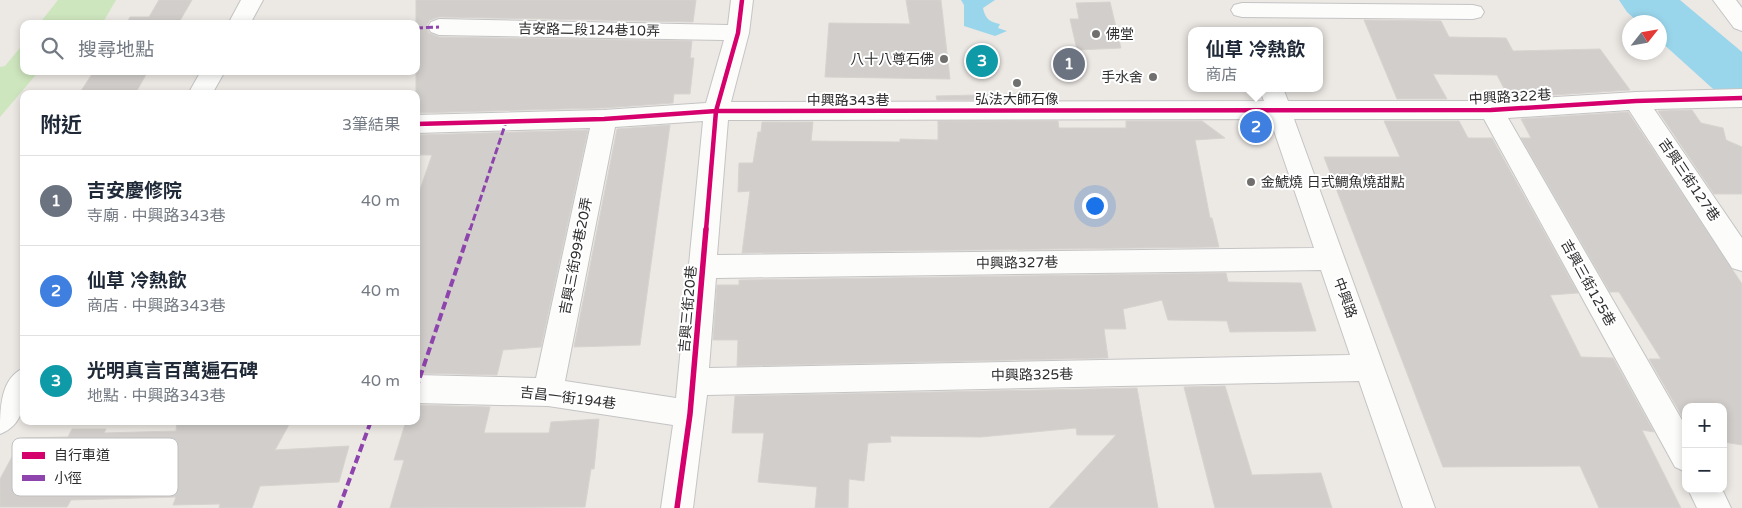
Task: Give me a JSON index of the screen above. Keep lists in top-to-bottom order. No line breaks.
{"streets":{"street":["吉安路二段124巷10弄","中興路322巷","中興路343巷","吉興三街127巷","吉興三街99巷20弄","中興路327巷","吉興三街125巷","中興路","吉興三街20巷","中興路325巷","吉昌一街194巷"]},"crossings":[["吉安路二段124巷10弄","吉興三街20巷"],["中興路322巷","中興路343巷"],["中興路322巷","吉興三街127巷"],["中興路322巷","吉興三街125巷"],["中興路322巷","中興路"],["中興路343巷","吉興三街99巷20弄"],["中興路343巷","中興路"],["中興路343巷","吉興三街20巷"],["吉興三街99巷20弄","吉昌一街194巷"],["中興路327巷","中興路"],["中興路327巷","吉興三街20巷"],["中興路","中興路325巷"],["吉興三街20巷","中興路325巷"],["吉興三街20巷","吉昌一街194巷"]],"places":["佛堂","八十八尊石佛","手水舍","弘法大師石像","金鯱燒 日式鯛魚燒甜點"],"legend":["自行車道","小徑"],"north":"top right","page":{"search":"搜尋地點","popup":["仙草 冷熱飲","商店"],"pins":["3","1","2"],"heading":["附近","3筆結果"],"list":[{"mark":"1","name":"吉安慶修院","note":"寺廟 · 中興路343巷","value":"40 m"},{"mark":"2","name":"仙草 冷熱飲","note":"商店 · 中興路343巷","value":"40 m"},{"mark":"3","name":"光明真言百萬遍石碑","note":"地點 · 中興路343巷","value":"40 m"}],"map_buttons":["+","−"]}}
